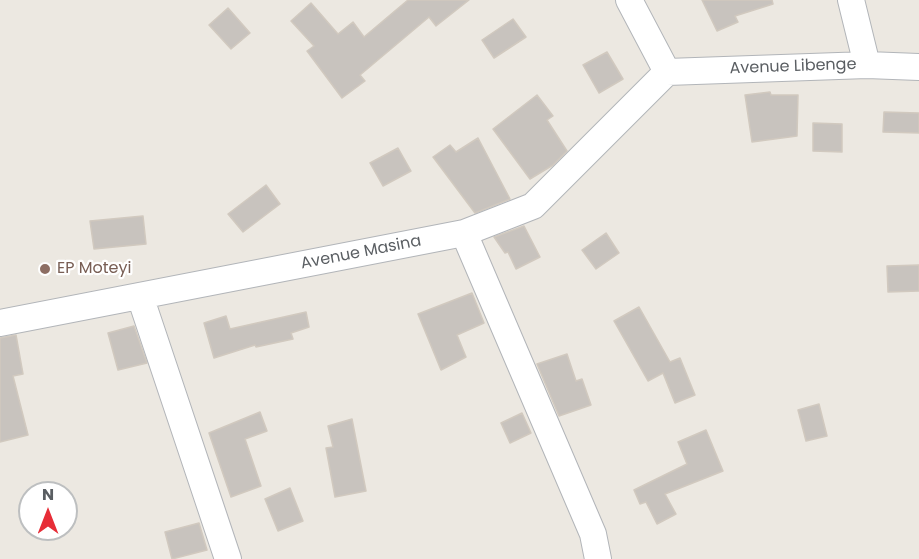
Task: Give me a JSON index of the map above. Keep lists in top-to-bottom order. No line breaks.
{"streets":{"street":["Avenue Libenge","Avenue Masina"]},"crossings":[["Avenue Libenge","Avenue Masina"]],"places":["EP Moteyi"],"north":"top"}
